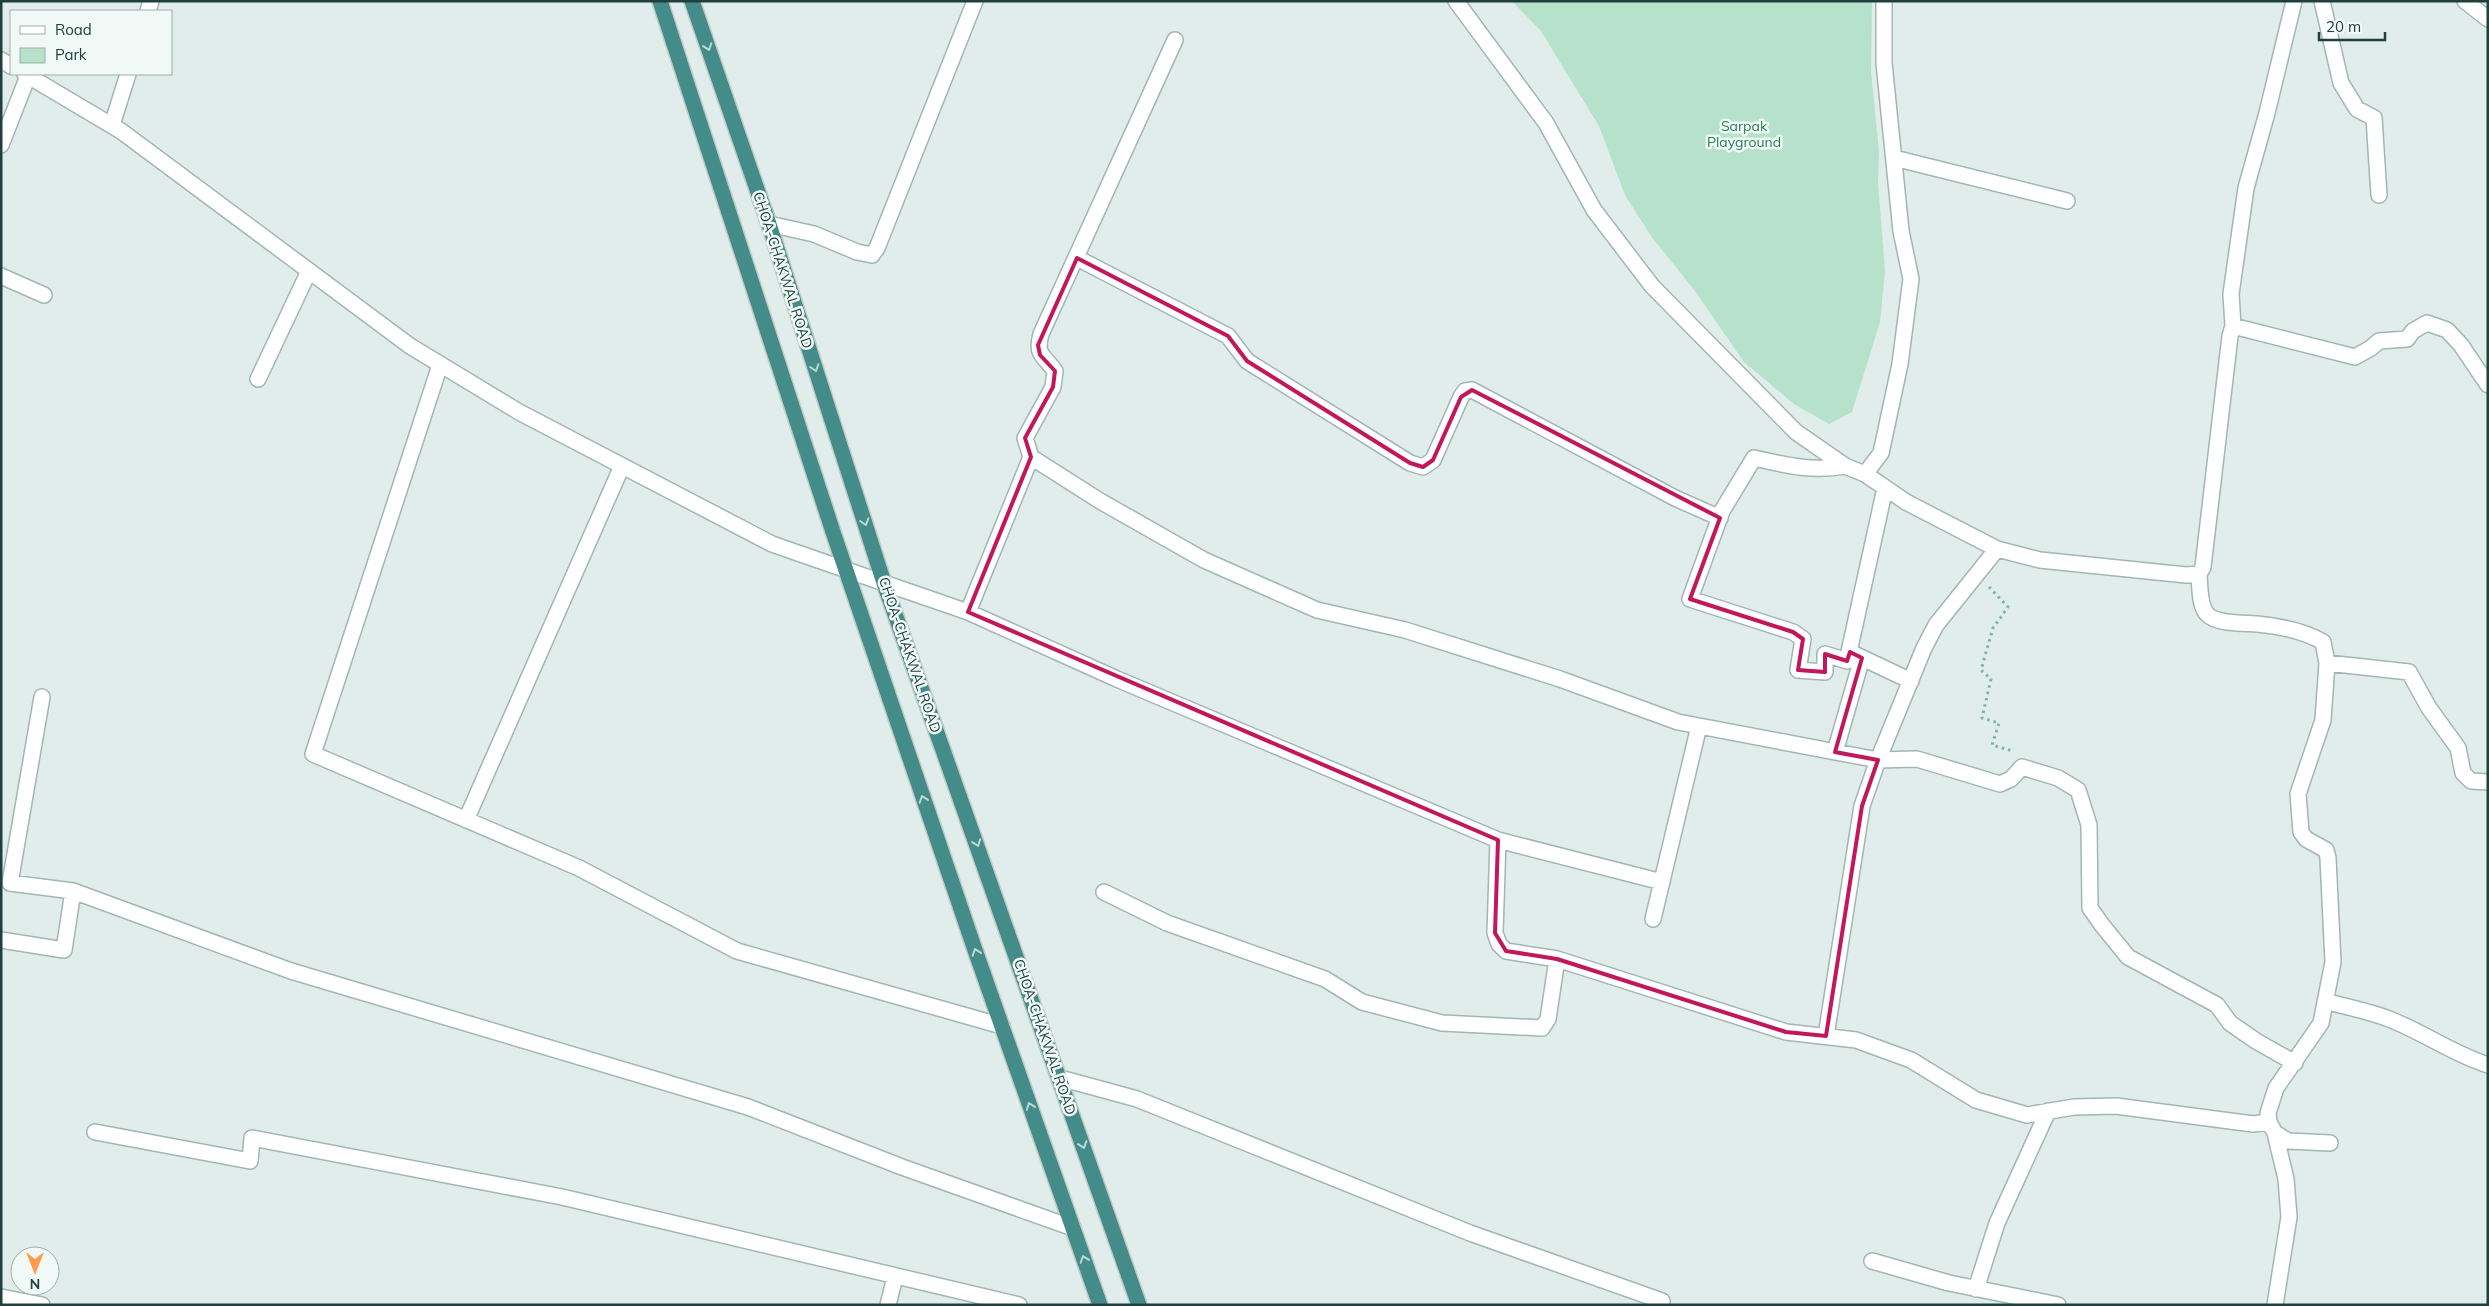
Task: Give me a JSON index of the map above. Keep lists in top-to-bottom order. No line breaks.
{"streets":{"highway":["CHOA-CHAKWAL ROAD"]},"parks":["Sarpak Playground"],"legend":["Road","Park"],"scale_bar":"20 m","north":"bottom"}
